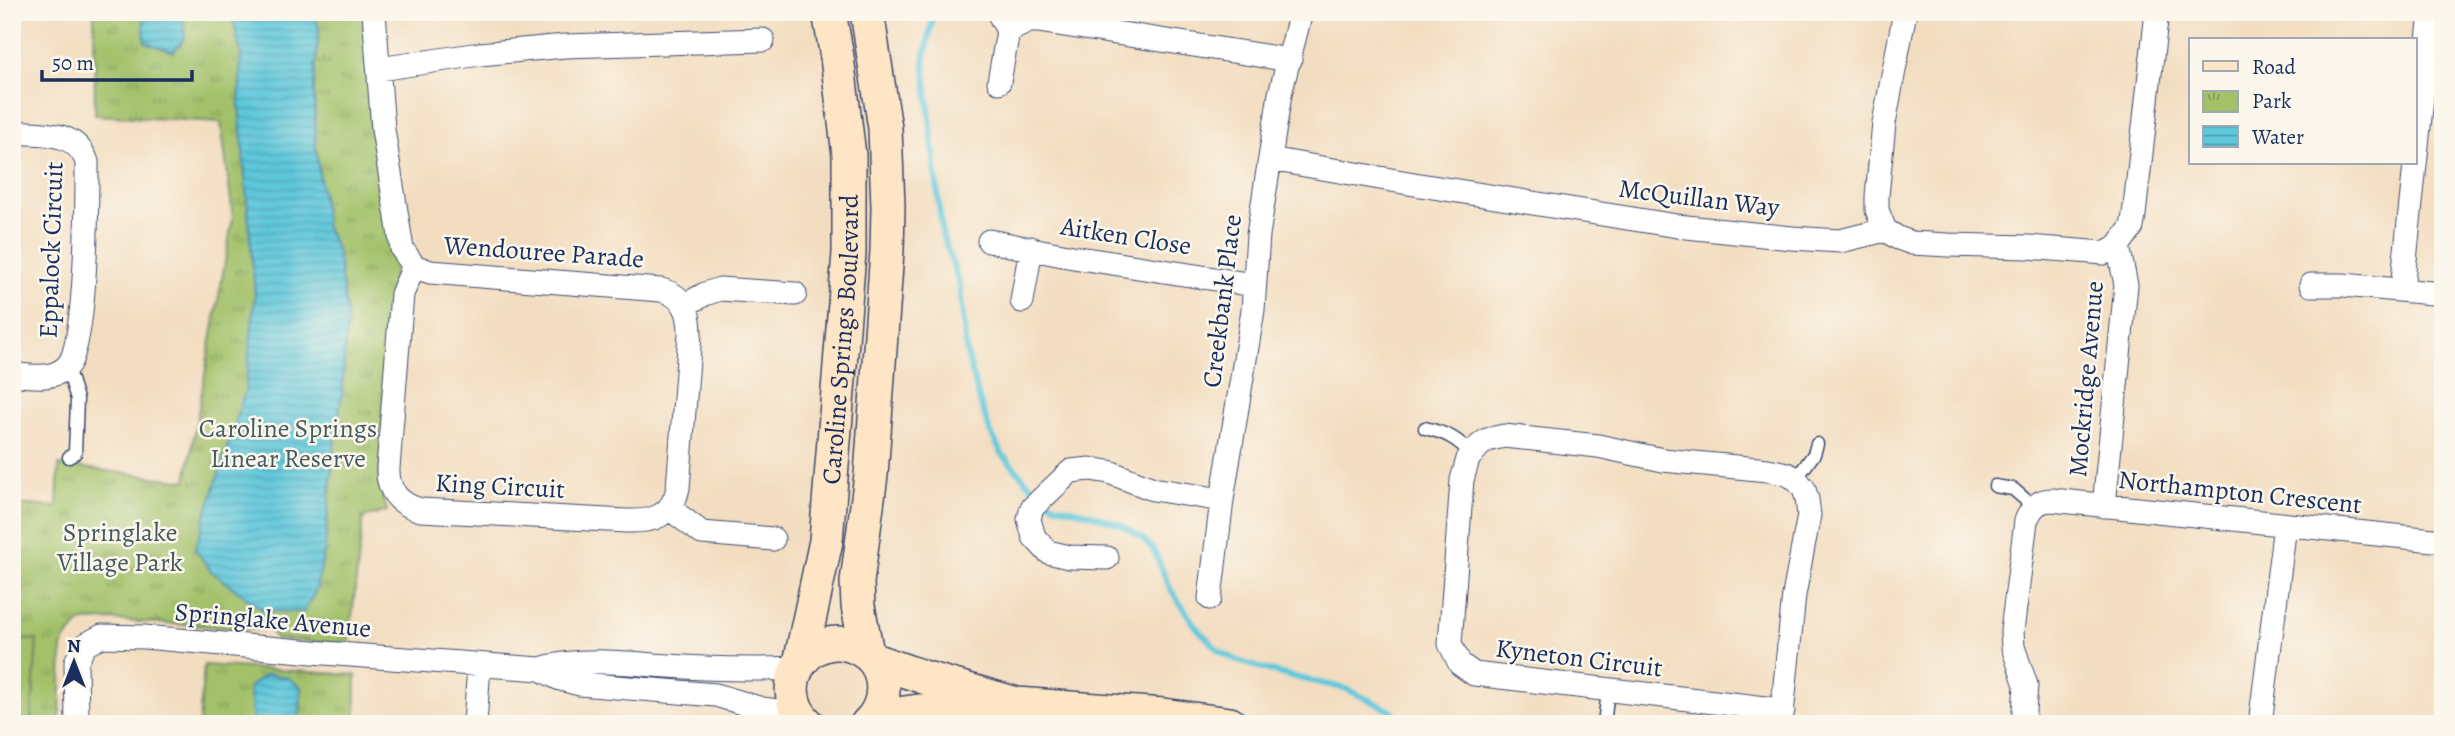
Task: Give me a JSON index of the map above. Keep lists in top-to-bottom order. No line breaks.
{"streets":{"main road":["Caroline Springs Boulevard"],"street":["McQuillan Way","Aitken Close","Eppalock Circuit","Wendouree Parade","Creekbank Place","Mockridge Avenue","King Circuit","Northampton Crescent","Springlake Avenue","Kyneton Circuit"]},"crossings":[["McQuillan Way","Creekbank Place"],["Aitken Close","Creekbank Place"],["Wendouree Parade","King Circuit"],["Caroline Springs Boulevard","Springlake Avenue"],["Mockridge Avenue","Northampton Crescent"]],"parks":["Caroline Springs Linear Reserve","Springlake Village Park"],"legend":["Road","Park","Water"],"scale_bar":"50 m","north":"top"}
